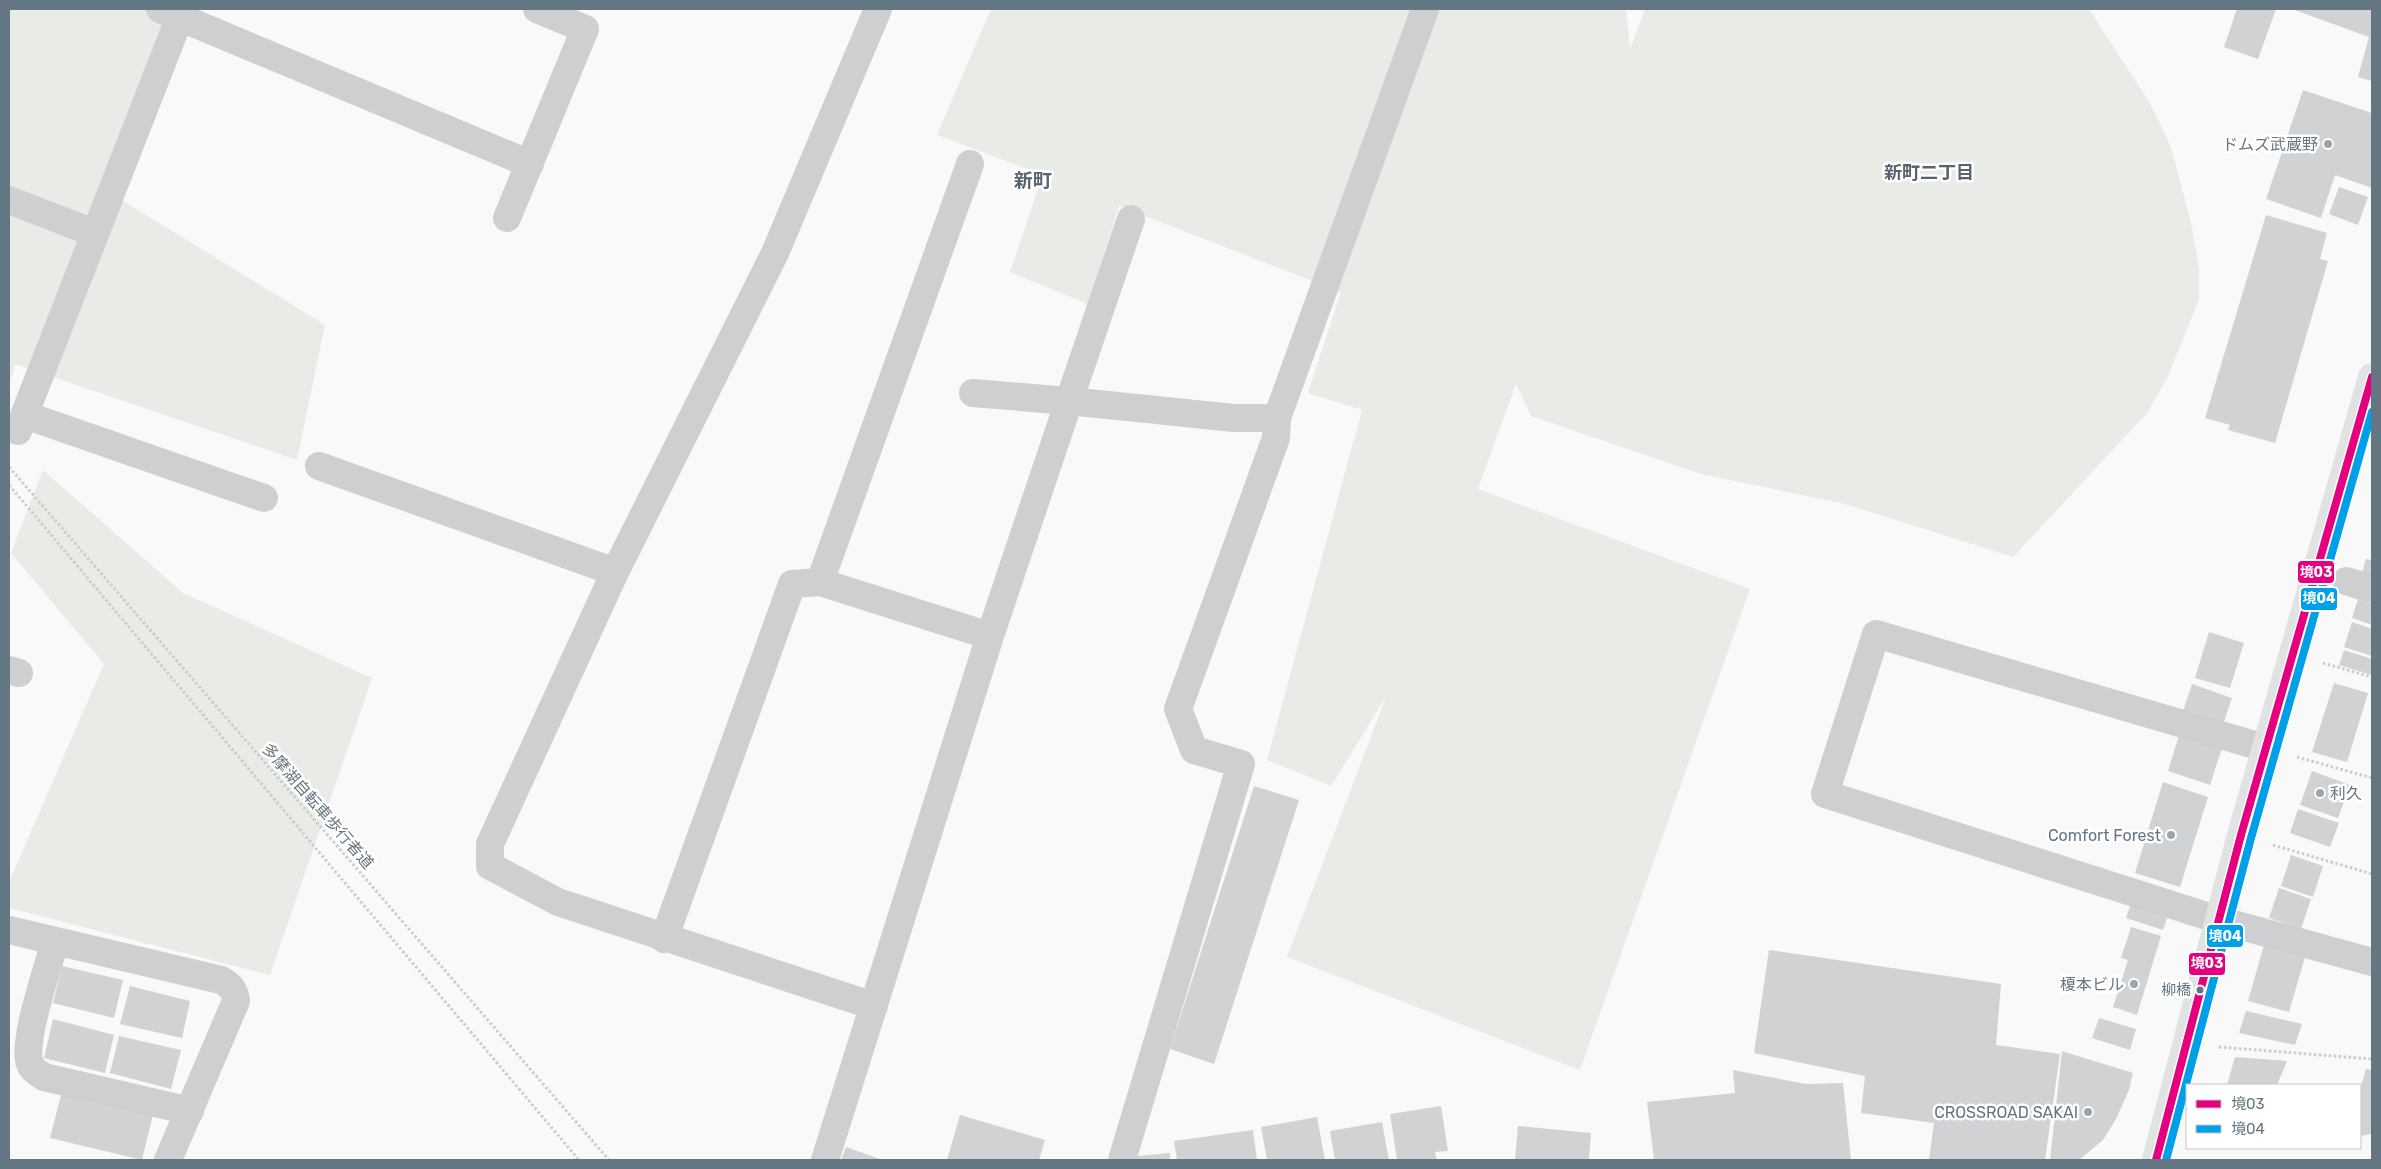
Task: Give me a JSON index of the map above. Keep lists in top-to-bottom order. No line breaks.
{"streets":{"path":["多摩湖自転車歩行者道"]},"districts":["新町二丁目","新町"],"places":["ドムズ武蔵野","利久","Comfort Forest","榎本ビル","柳橋","CROSSROAD SAKAI"],"lines":["transit line 境03","transit line 境04"],"legend":["境03","境04"]}
